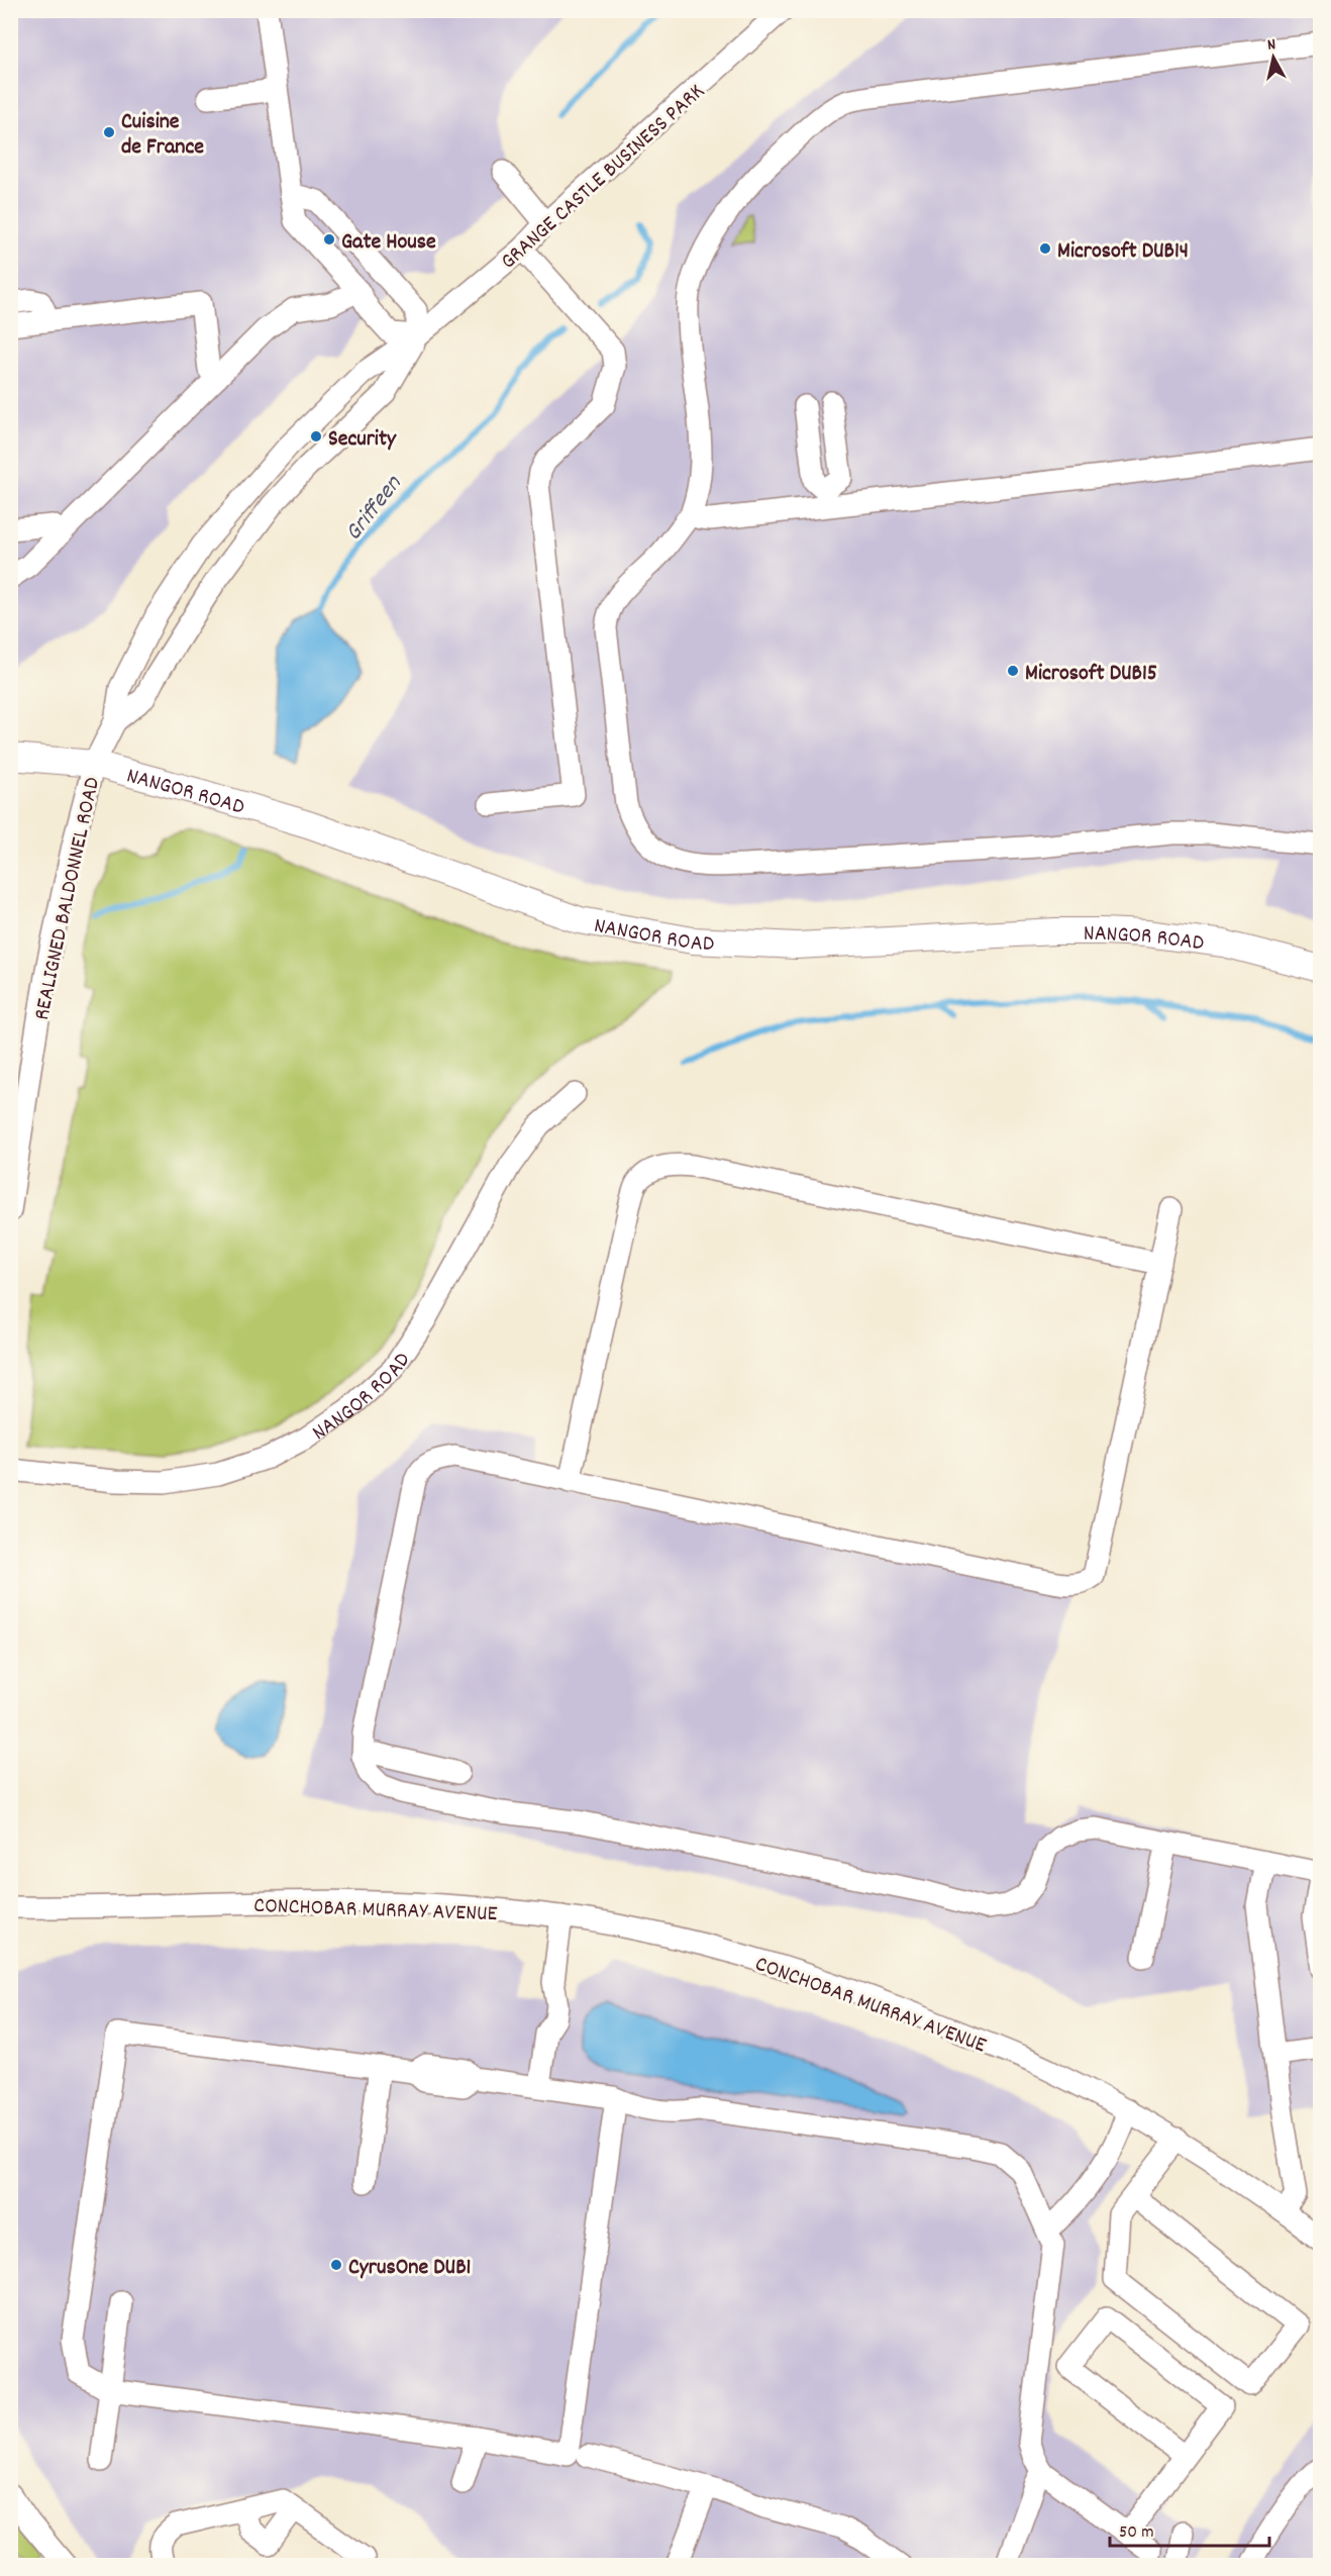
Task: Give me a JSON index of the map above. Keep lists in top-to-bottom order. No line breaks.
{"streets":{"main road":["NANGOR ROAD"],"street":["GRANGE CASTLE BUSINESS PARK","REALIGNED BALDONNEL ROAD","CONCHOBAR MURRAY AVENUE"]},"crossings":[["GRANGE CASTLE BUSINESS PARK","NANGOR ROAD"],["GRANGE CASTLE BUSINESS PARK","REALIGNED BALDONNEL ROAD"],["NANGOR ROAD","REALIGNED BALDONNEL ROAD"]],"water":["Griffeen"],"places":["Cuisine de France","Gate House","Microsoft DUB14","Security","Microsoft DUB15","CyrusOne DUB1"],"scale_bar":"50 m","north":"top"}
